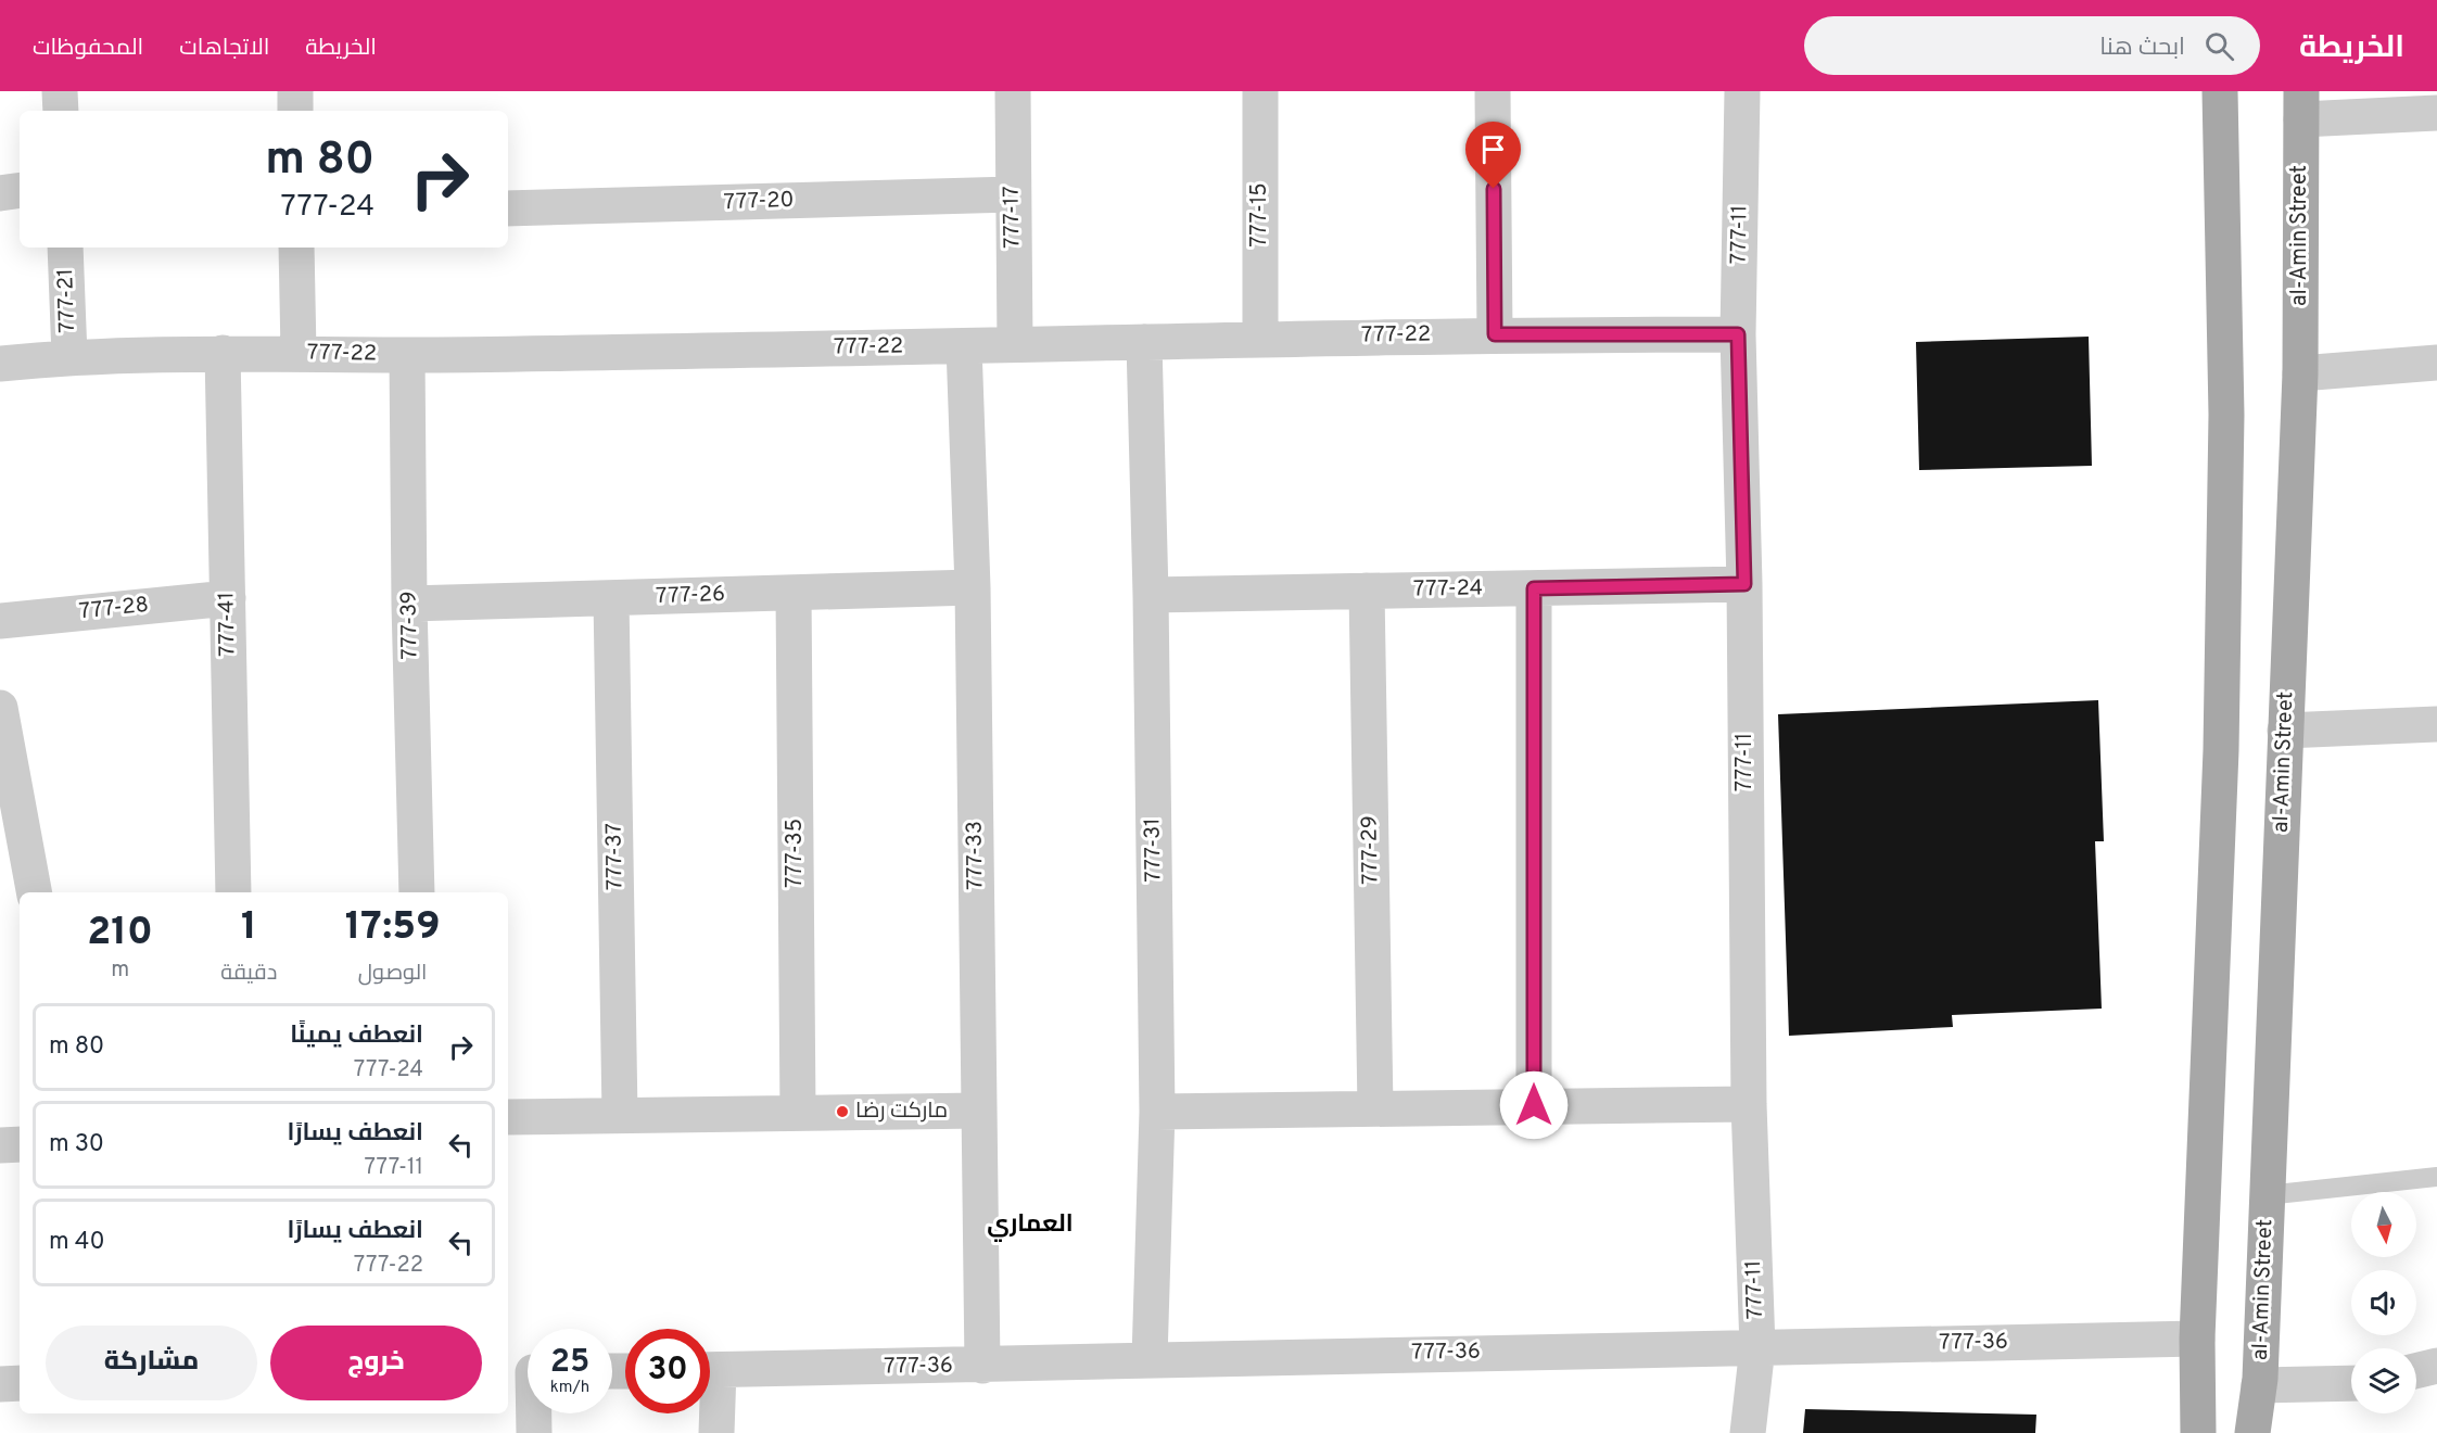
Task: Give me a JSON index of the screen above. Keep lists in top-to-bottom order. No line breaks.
{"streets":{"main road":["al-Amin Street"],"street":["777-20","777-15","777-17","777-11","777-21","777-22","777-24","777-26","777-28","777-41","777-39","777-31","777-29","777-35","777-33","777-37","777-36"]},"crossings":[["777-20","777-17"],["777-15","777-22"],["777-17","777-22"],["777-11","777-22"],["777-11","777-24"],["777-11","777-36"],["777-21","777-22"],["777-22","777-41"],["777-22","777-39"],["777-22","777-31"],["777-22","777-33"],["777-24","777-31"],["777-24","777-29"],["777-26","777-39"],["777-26","777-35"],["777-26","777-33"],["777-26","777-37"],["777-28","777-41"],["777-31","777-36"],["777-33","777-36"]],"districts":["العماري"],"places":["ماركت رضا"],"north":"bottom","page":{"header":"الخريطة","search":"ابحث هنا","nav":["الخريطة","الاتجاهات","المحفوظات"],"turn":["80 m","777-24"],"eta":["17:59","الوصول","1","دقيقة","210","m"],"list":[{"name":"انعطف يمينًا","note":"777-24","value":"80 m"},{"name":"انعطف يسارًا","note":"777-11","value":"30 m"},{"name":"انعطف يسارًا","note":"777-22","value":"40 m"}],"buttons":["خروج","مشاركة"],"speed":"25 km/h","limit":"30"}}
